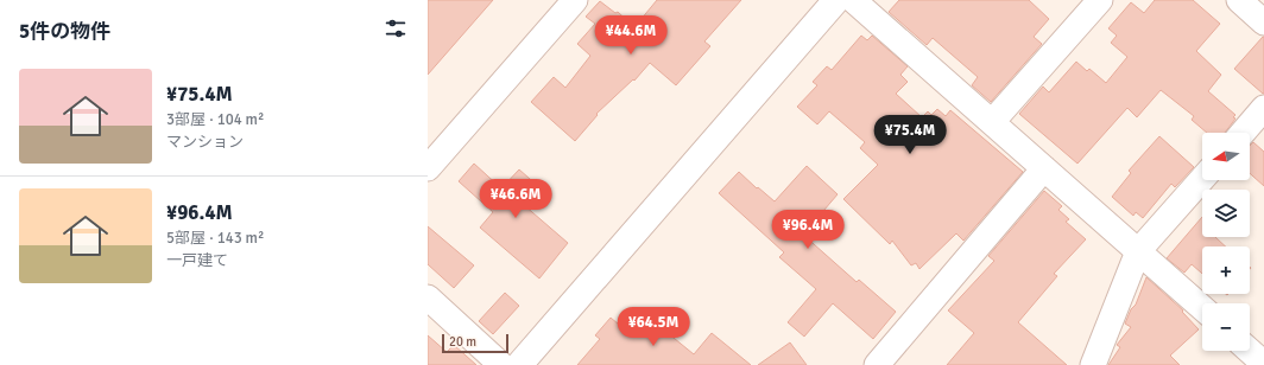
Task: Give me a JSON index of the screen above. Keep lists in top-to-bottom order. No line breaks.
{"scale_bar":"20 m","north":"left","page":{"heading":"5件の物件","price":["¥44.6M","¥75.4M","¥46.6M","¥96.4M","¥64.5M"],"list":[{"name":"¥75.4M","note":"3部屋 · 104 m² · マンション"},{"name":"¥96.4M","note":"5部屋 · 143 m² · 一戸建て"}],"map_buttons":["+","−"],"scale":"20 m"}}
